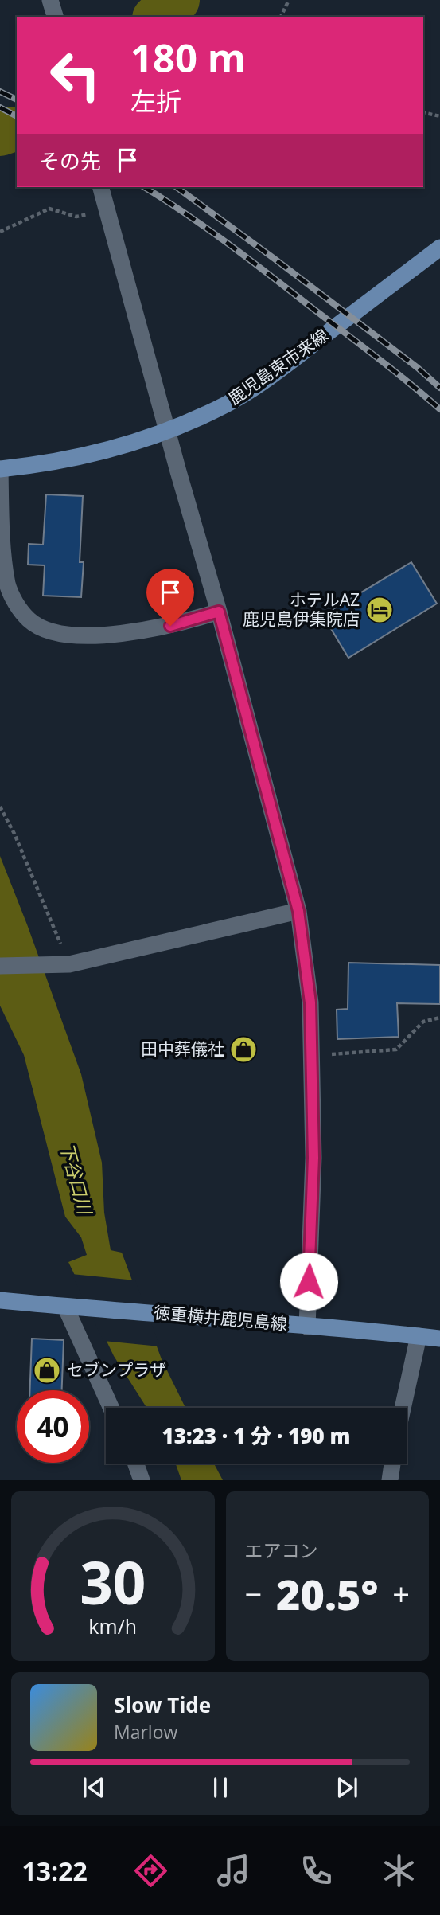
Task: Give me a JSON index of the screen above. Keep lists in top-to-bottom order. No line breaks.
{"streets":{"main road":["鹿児島東市来線","徳重横井鹿児島線"]},"water":["下谷口川"],"places":{"hotel":["ホテルAZ 鹿児島伊集院店"],"shop":["田中葬儀社","セブンプラザ"]},"page":{"turn":["180 m","左折"],"then":"その先","limit":"40","trip":"13:23 · 1 分 · 190 m","tile":"エアコン","heat":["−","20.5°","+"],"song":["Slow Tide","Marlow"],"tabs":"13:22","gauge":["30","km/h"]}}
